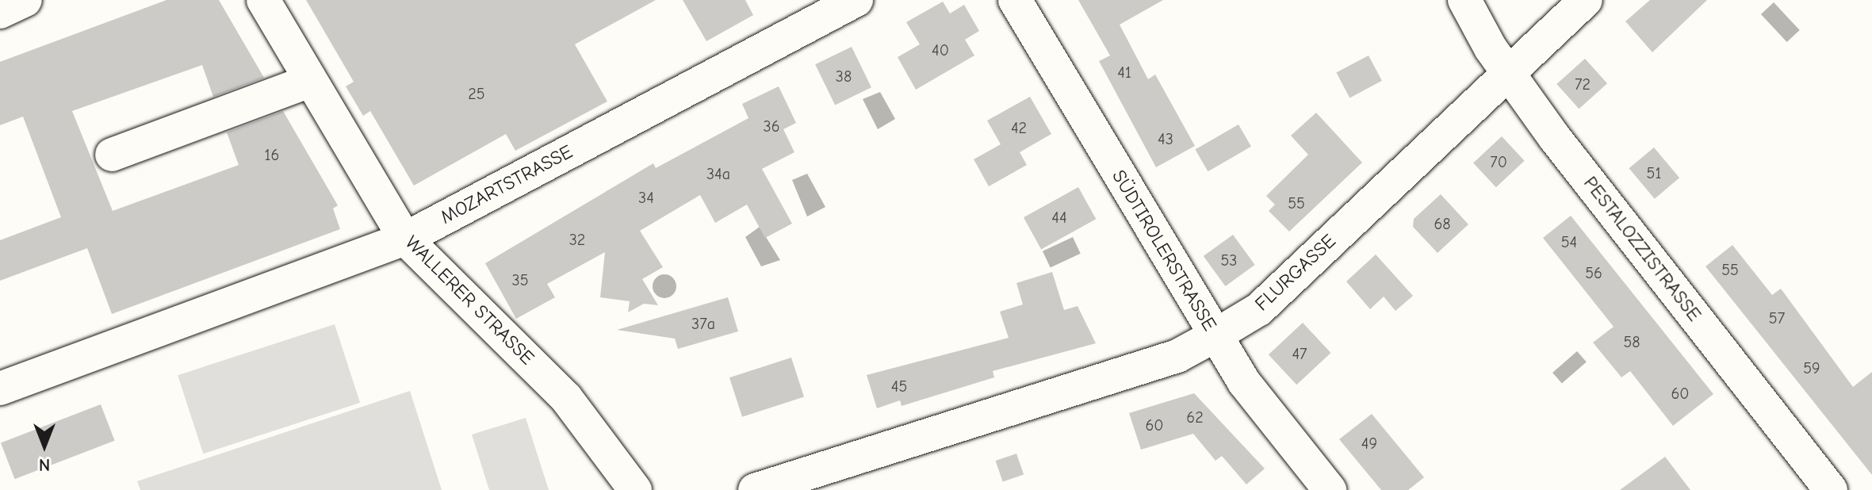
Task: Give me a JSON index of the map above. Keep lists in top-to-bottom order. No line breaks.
{"streets":{"street":["MOZARTSTRASSE","PESTALOZZISTRASSE","SÜDTIROLERSTRASSE","FLURGASSE","WALLERER STRASSE"]},"crossings":[["MOZARTSTRASSE","WALLERER STRASSE"],["PESTALOZZISTRASSE","FLURGASSE"],["SÜDTIROLERSTRASSE","FLURGASSE"]],"house_numbers":["40","41","38","72","25","36","42","43","16","70","51","34a","34","55","44","68","32","54","53","55","56","35","57","37a","58","47","59","45","60","62","60","49"],"north":"bottom"}
